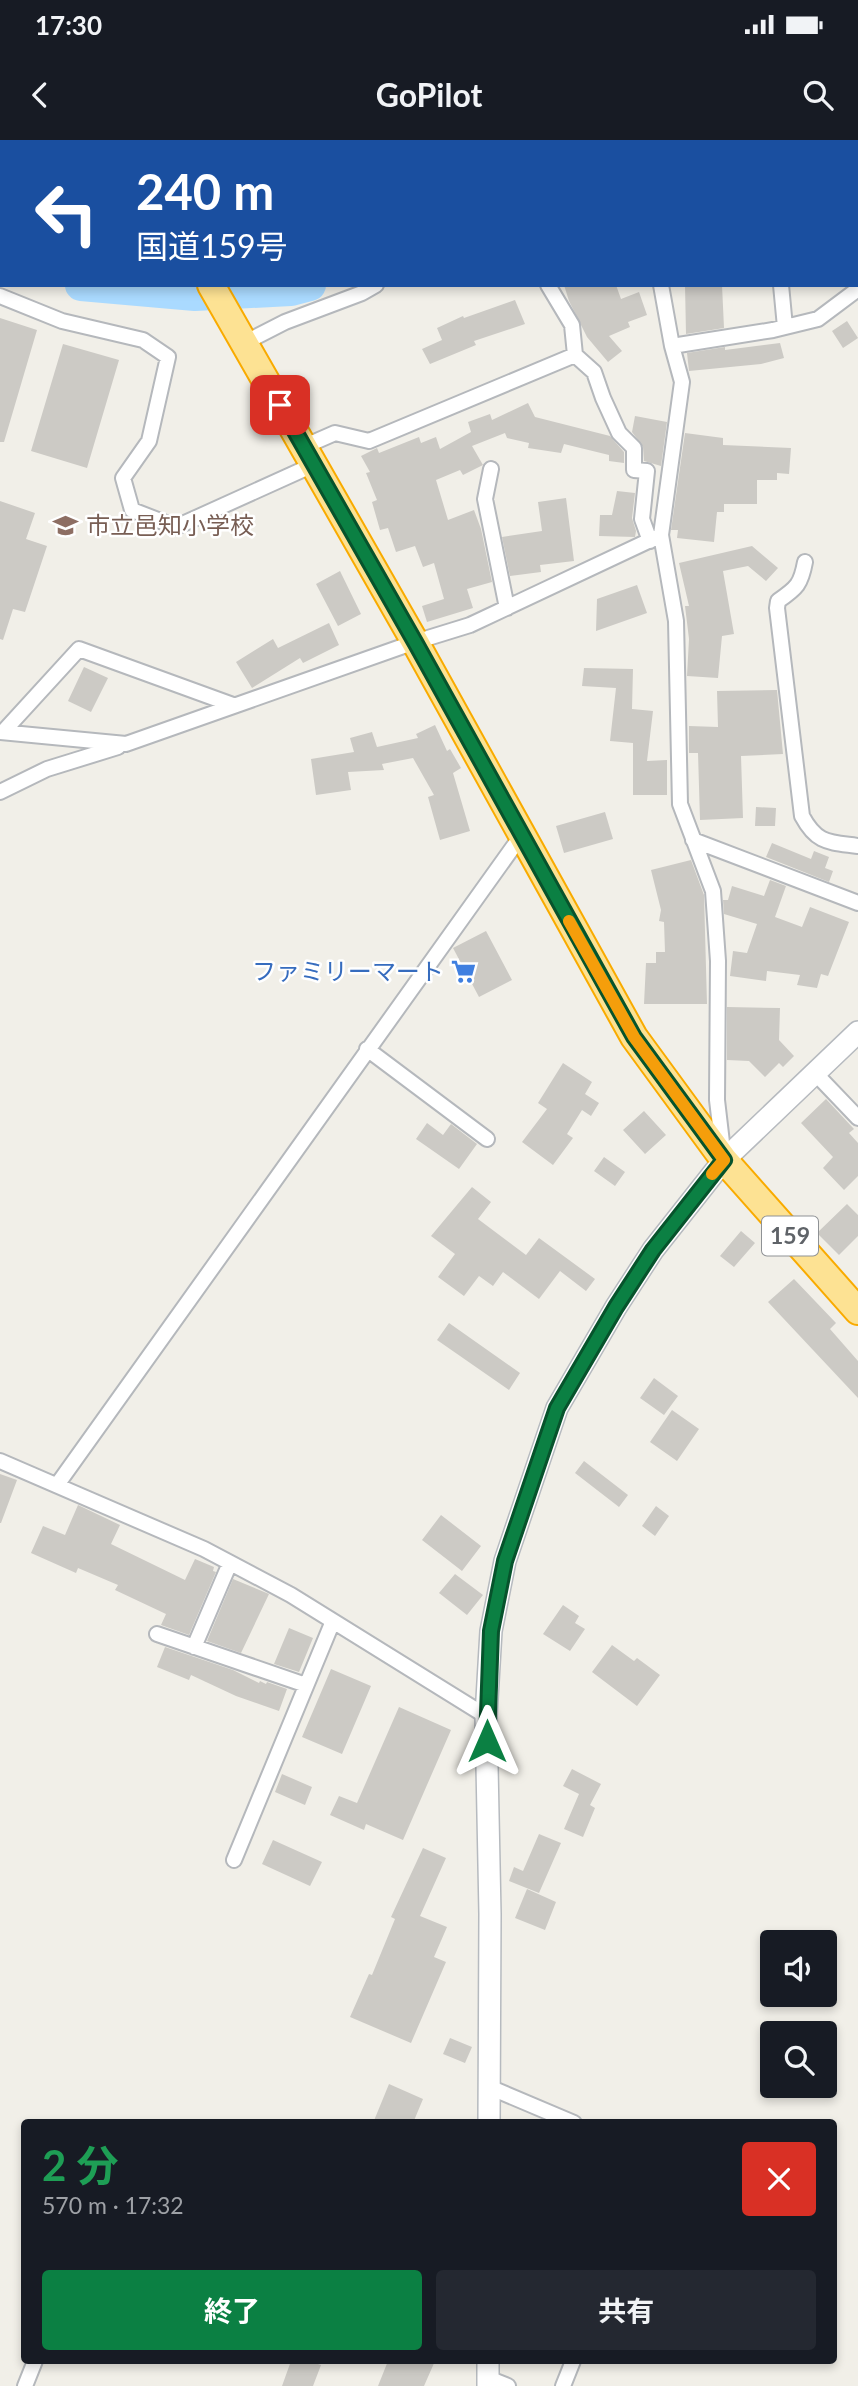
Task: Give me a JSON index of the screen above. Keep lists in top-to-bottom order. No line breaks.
{"streets":{"highway":["159"]},"places":{"school or university":["市立邑知小学校"],"supermarket":["ファミリーマート"]},"page":{"status":"17:30","header":"GoPilot","turn":["240 m","国道159号"],"heading":["2 分","570 m · 17:32"],"buttons":["終了","共有"]}}
